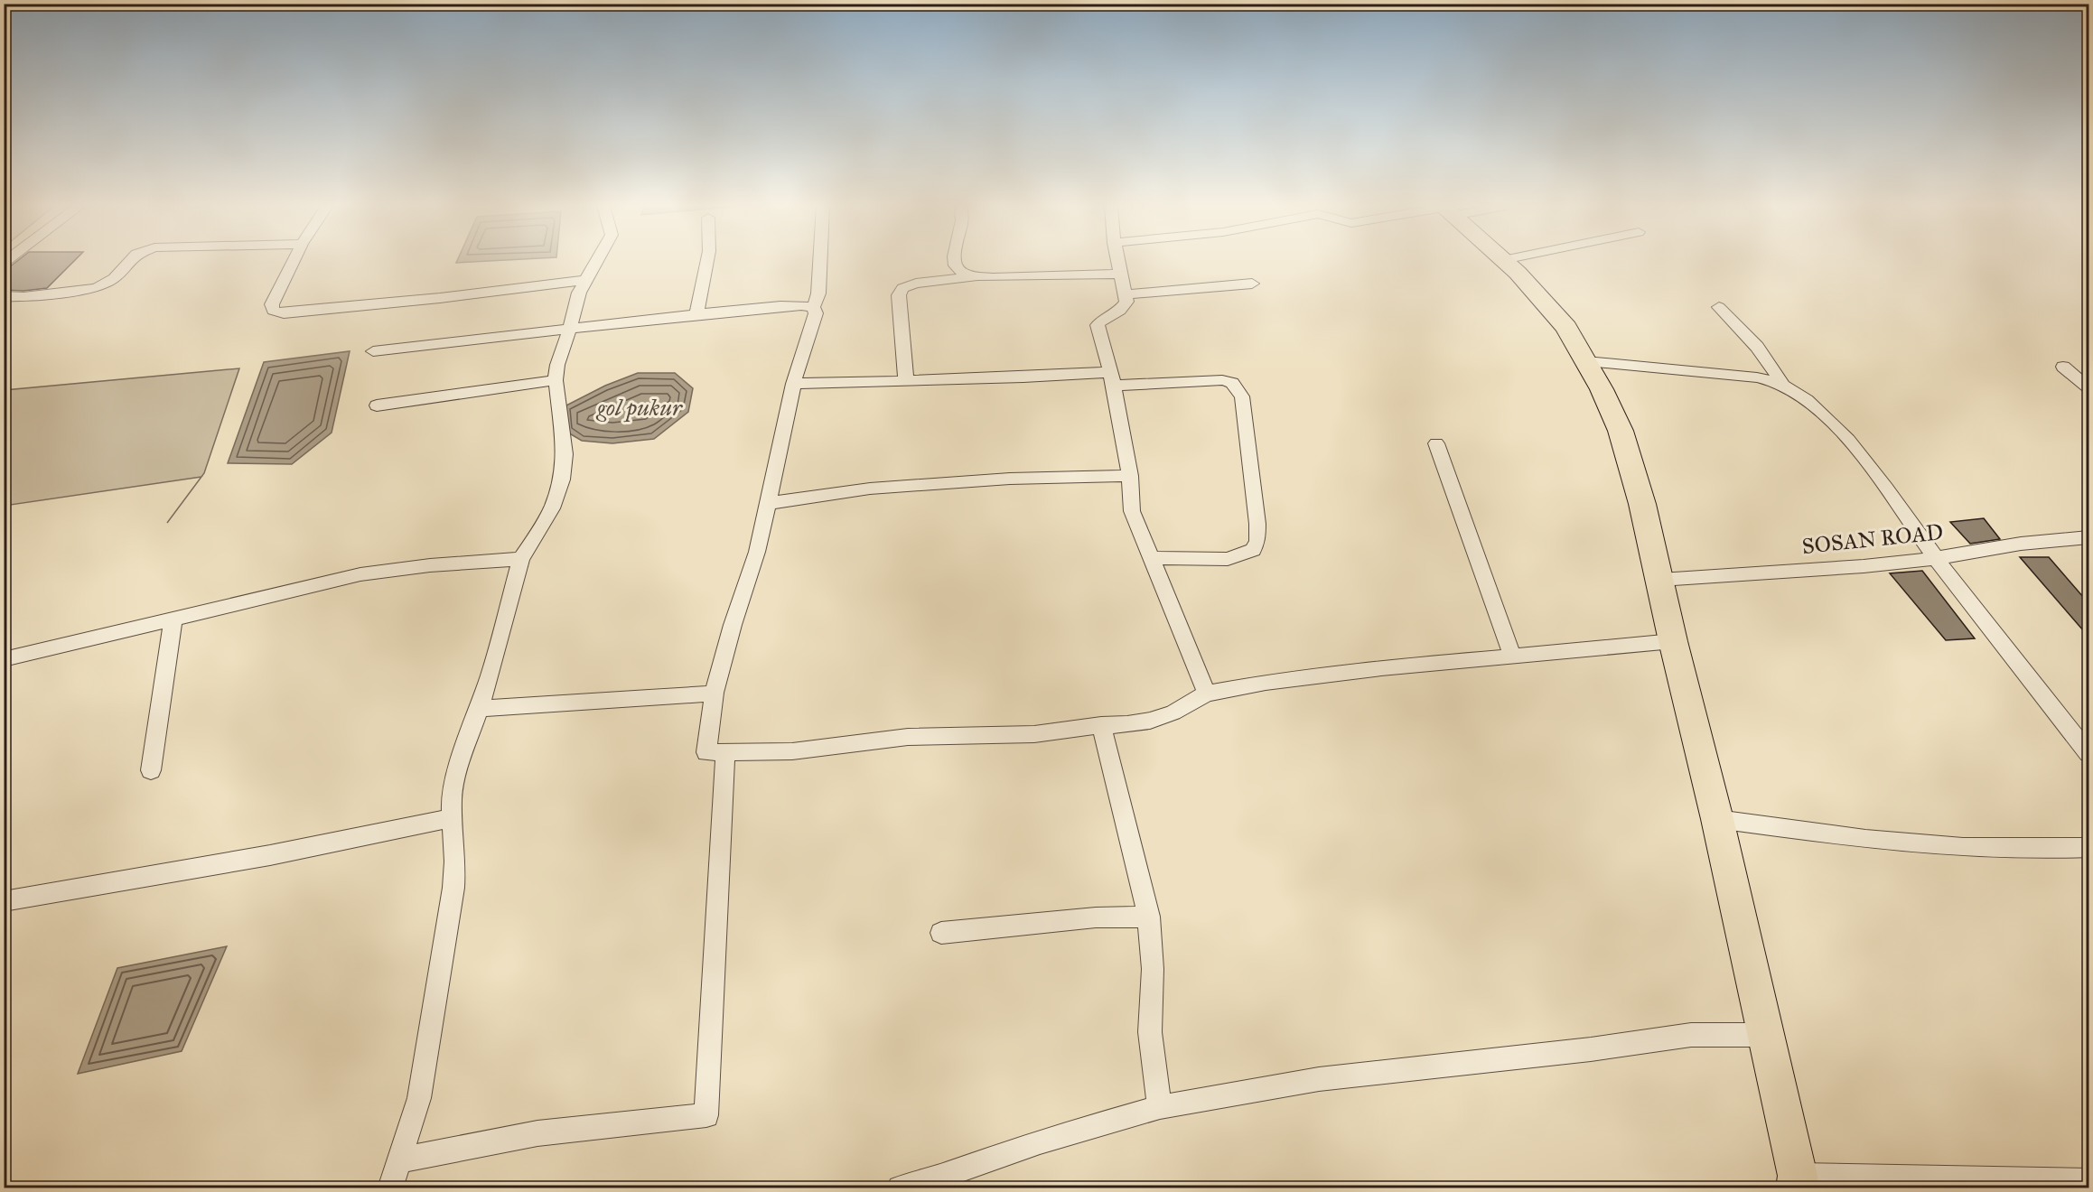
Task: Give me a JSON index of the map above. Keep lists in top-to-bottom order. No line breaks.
{"streets":{"street":["SOSAN ROAD"]},"water":["gol pukur"]}
